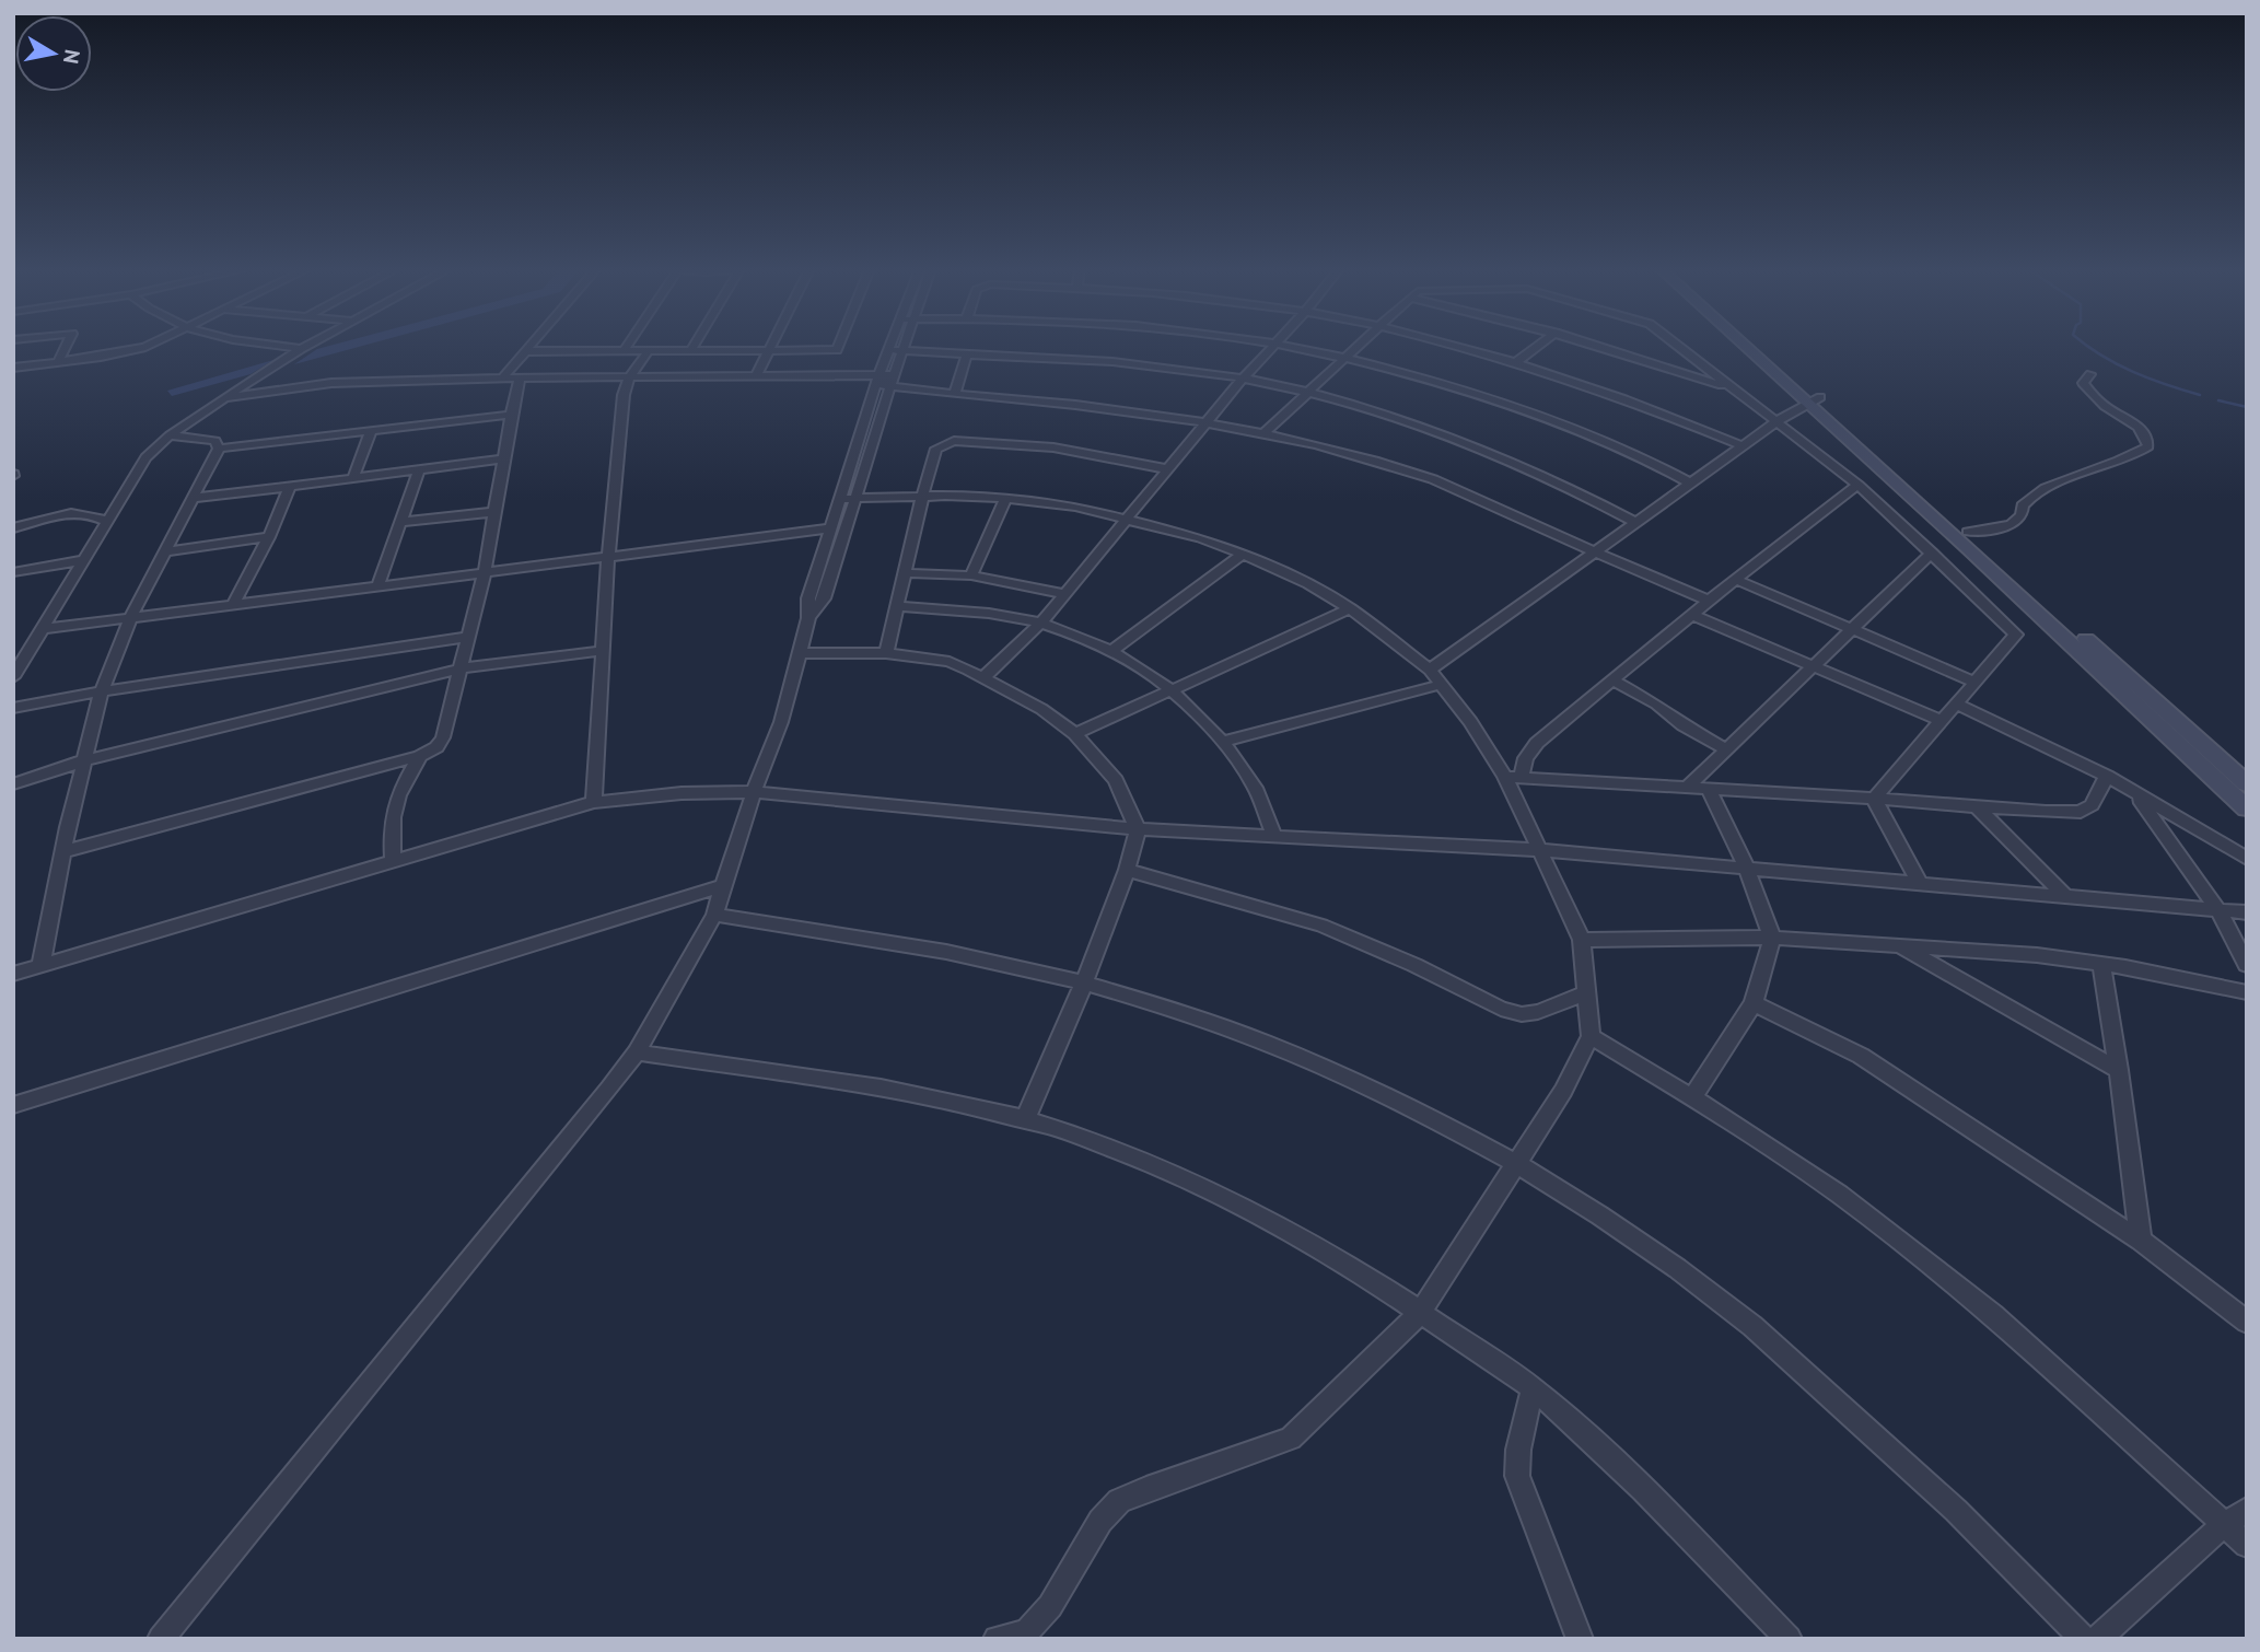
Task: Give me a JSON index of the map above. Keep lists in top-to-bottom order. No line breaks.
{"north":"right"}
